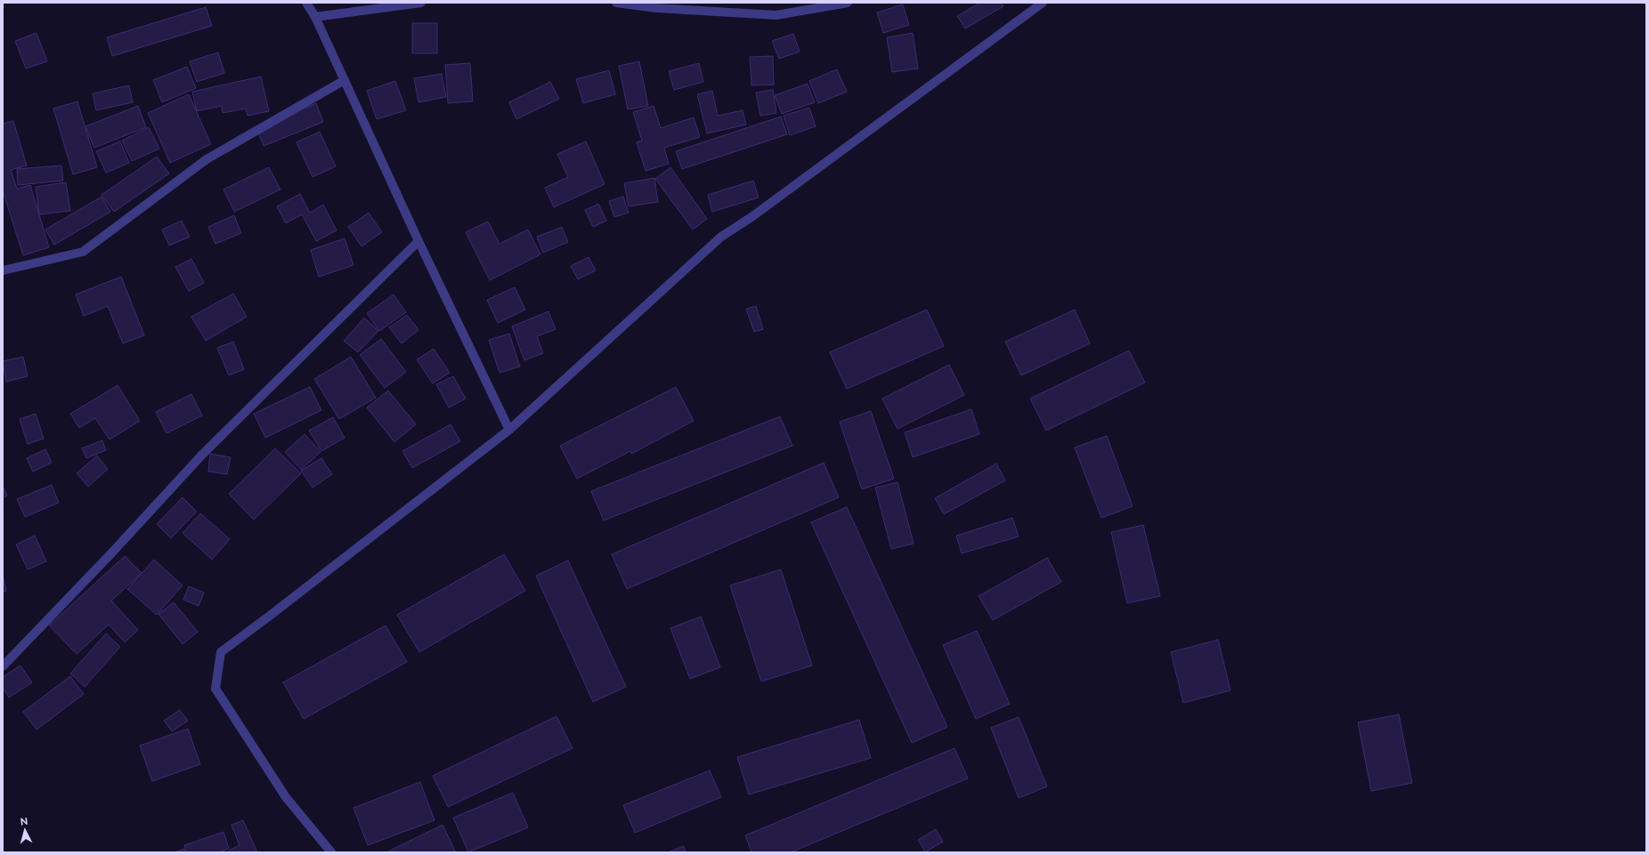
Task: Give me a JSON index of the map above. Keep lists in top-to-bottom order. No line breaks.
{"north":"top"}
